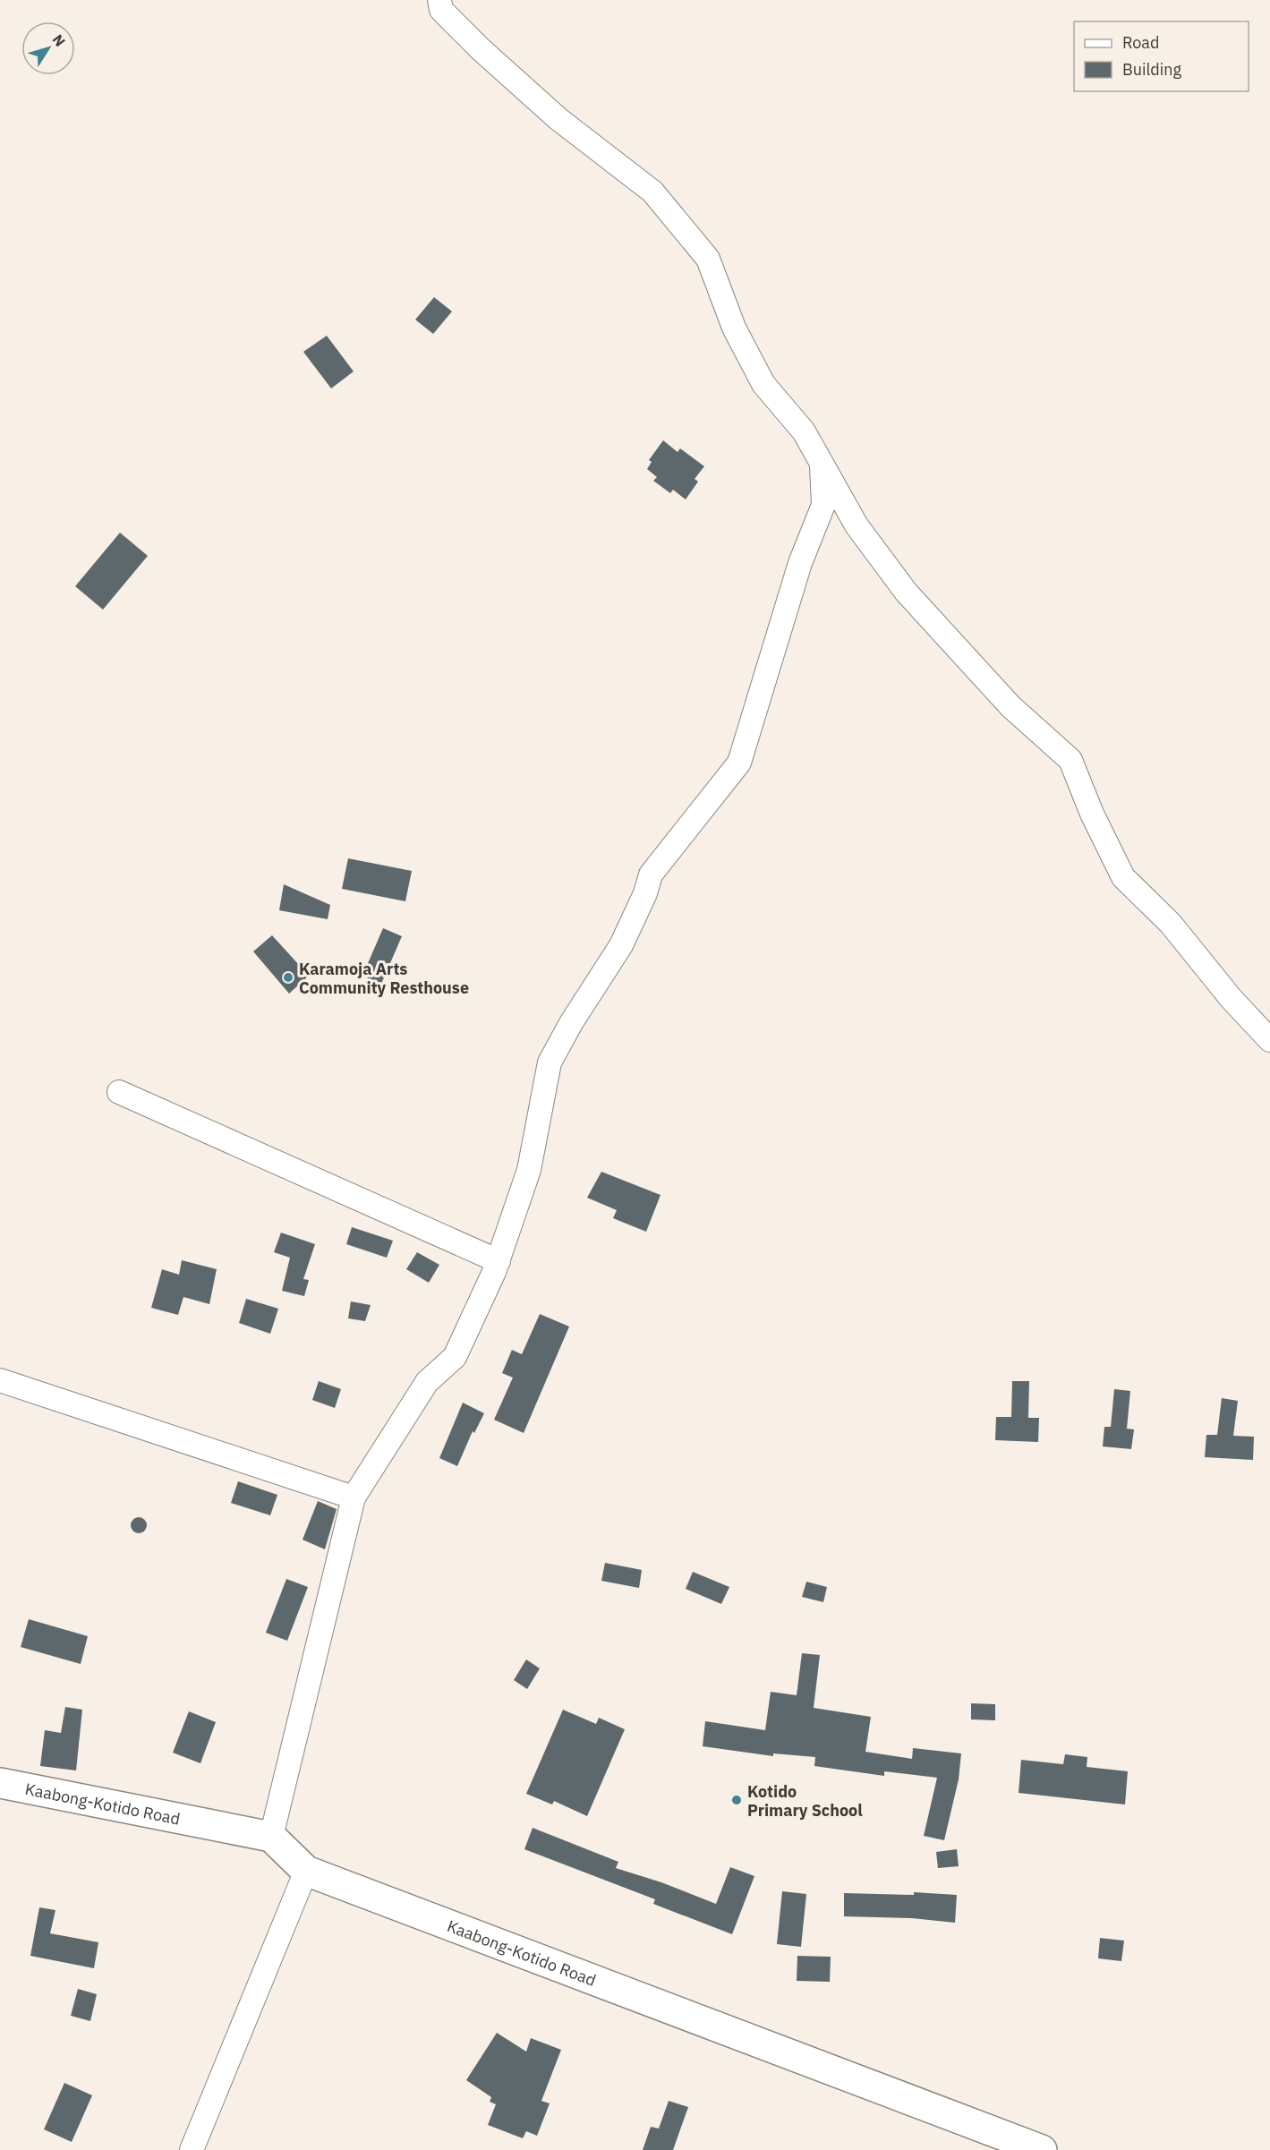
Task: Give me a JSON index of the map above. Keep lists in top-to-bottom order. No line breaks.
{"streets":{"main road":["Kaabong-Kotido Road"]},"places":["Karamoja Arts Community Resthouse","Kotido Primary School"],"legend":["Road","Building"],"north":"top right"}
